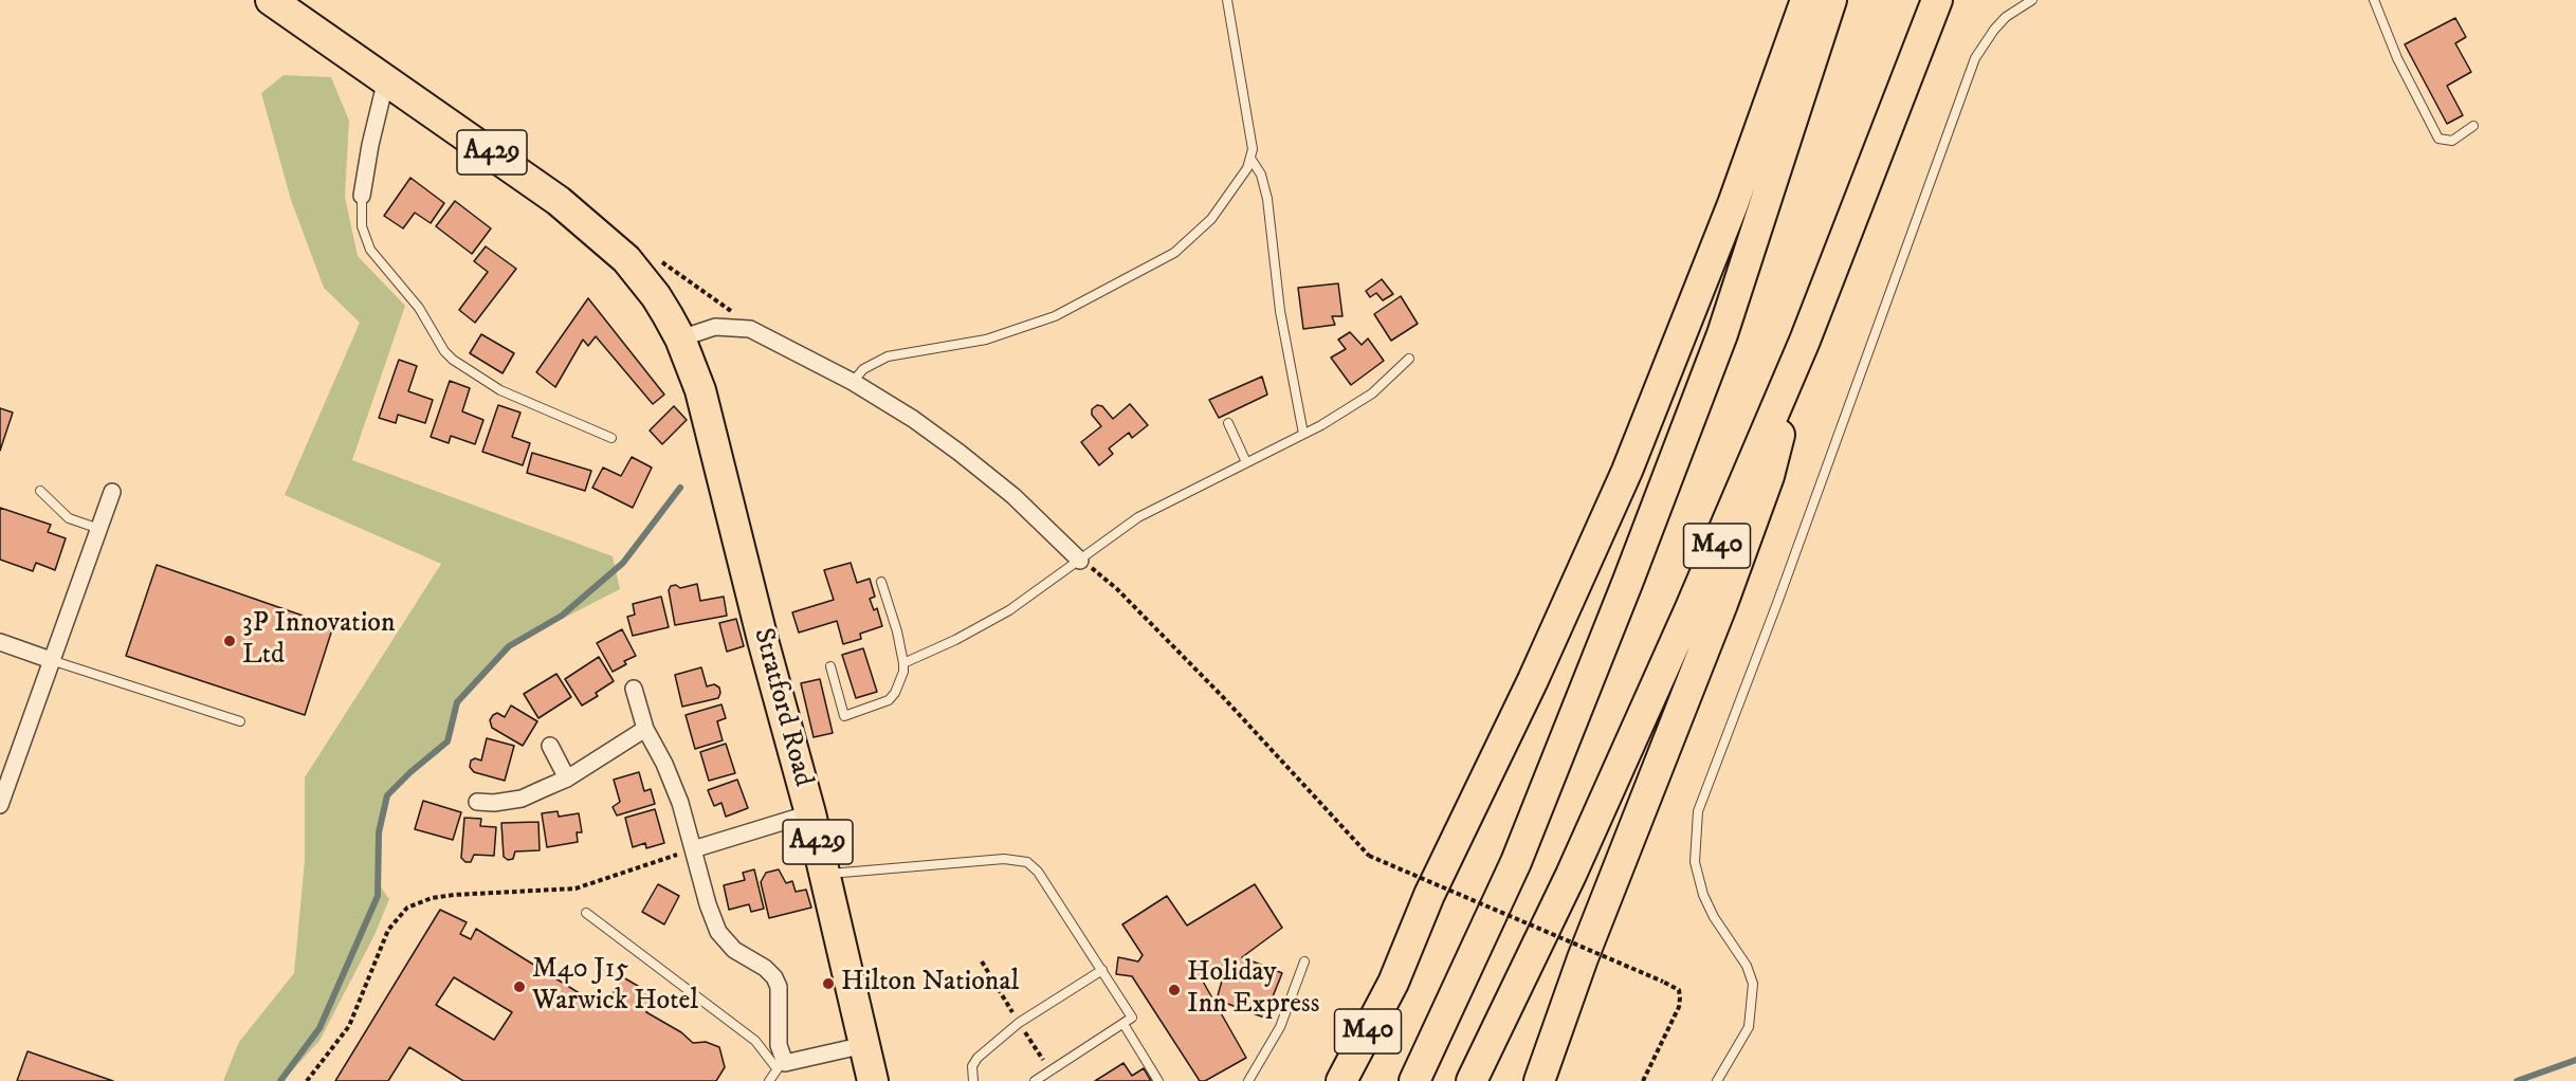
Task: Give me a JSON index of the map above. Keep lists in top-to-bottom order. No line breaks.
{"streets":{"highway":["A429","M40","Stratford Road"]},"places":["3P Innovation Ltd","Hilton National","M40 J15 Warwick Hotel","Holiday Inn Express"]}
